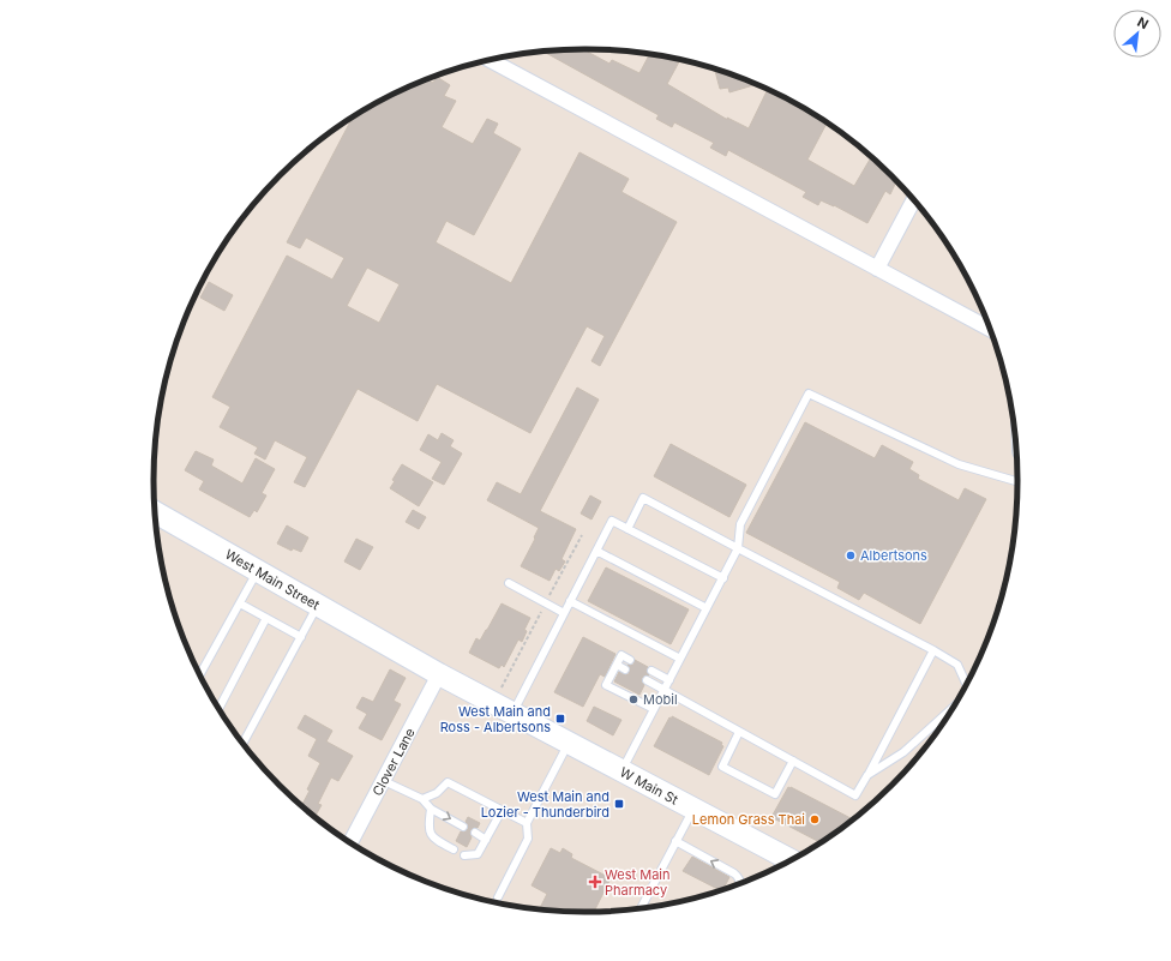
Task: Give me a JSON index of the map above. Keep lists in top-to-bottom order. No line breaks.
{"streets":{"main road":["West Main Street","W Main St"],"street":["Clover Lane"]},"crossings":[["West Main Street","Clover Lane"]],"places":{"other":["Albertsons","Mobil","Lemon Grass Thai"],"transit":["West Main and Ross - Albertsons","West Main and Lozier - Thunderbird"],"health":["West Main Pharmacy"]},"north":"top right"}
